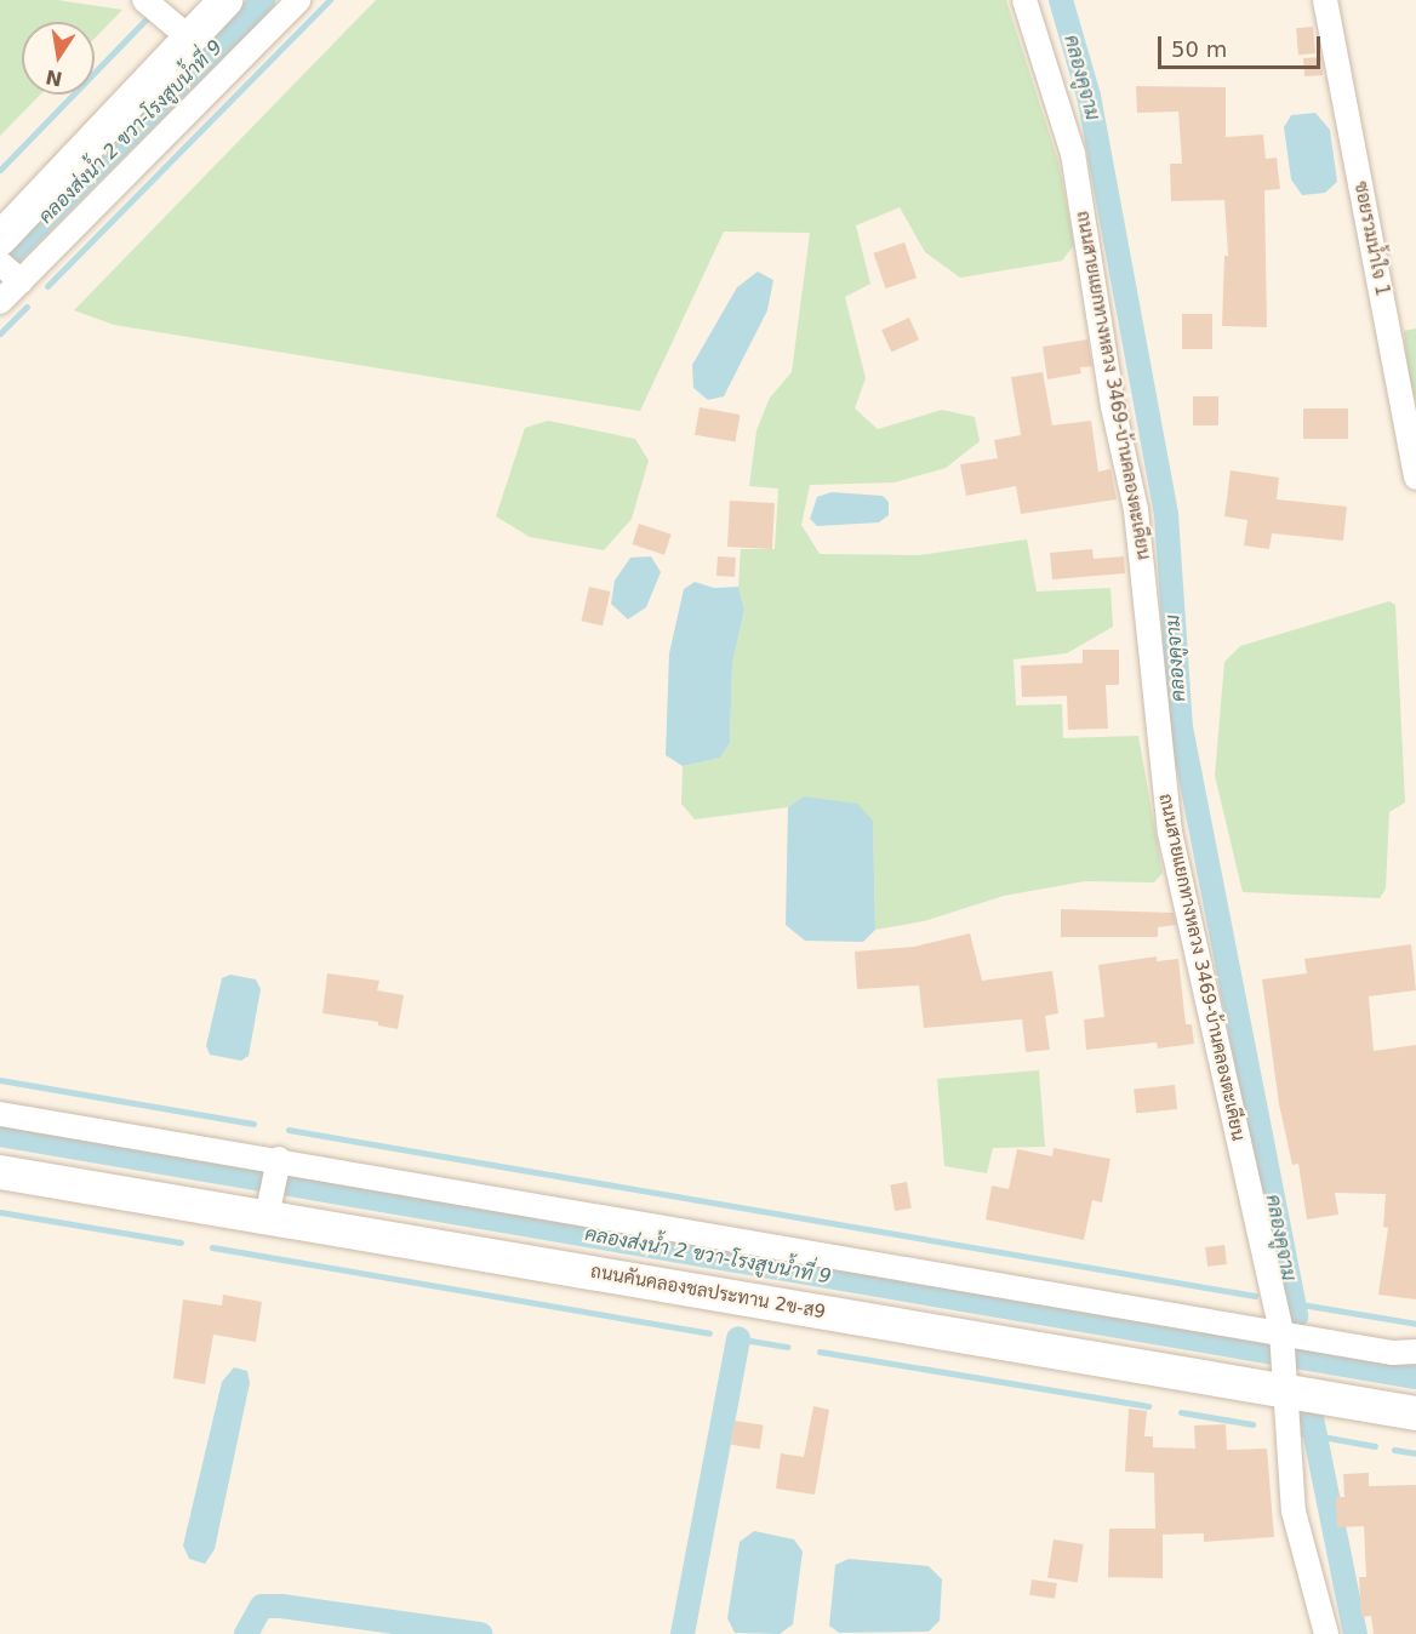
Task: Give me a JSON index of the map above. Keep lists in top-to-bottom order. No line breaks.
{"streets":{"street":["ซอยรวมน้ำใจ 1","ถนนสายแยกทางหลวง 3469-บ้านคลองตะเคียน","ถนนคันคลองชลประทาน 2ข-ส9"]},"crossings":[["ถนนสายแยกทางหลวง 3469-บ้านคลองตะเคียน","ถนนคันคลองชลประทาน 2ข-ส9"]],"water":["คลองคูจาม","คลองส่งน้ำ 2 ขวา-โรงสูบน้ำที่ 9"],"scale_bar":"50 m","north":"bottom"}
